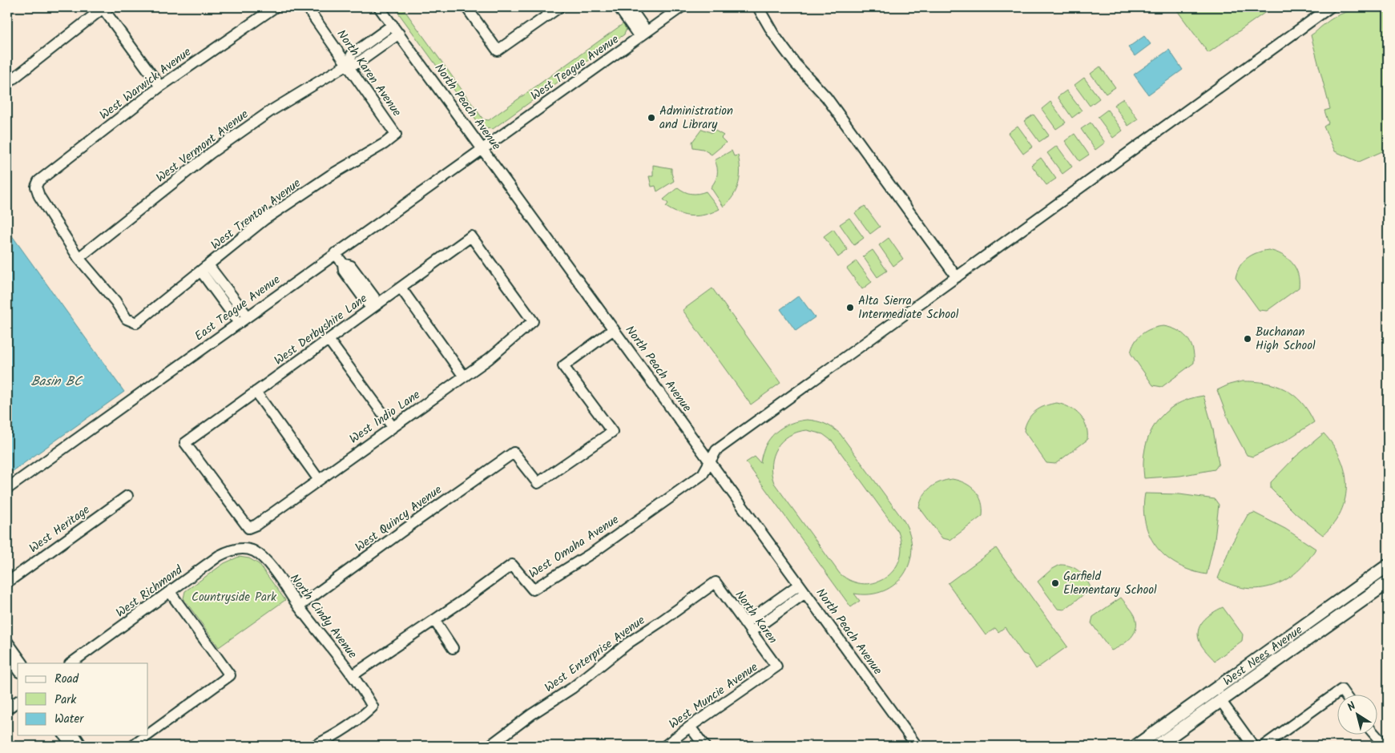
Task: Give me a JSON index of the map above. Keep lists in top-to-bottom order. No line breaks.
{"streets":{"main road":["West Nees Avenue"],"street":["West Teague Avenue","North Karen Avenue","West Warwick Avenue","North Peach Avenue","West Vermont Avenue","West Trenton Avenue","East Teague Avenue","West Derbyshire Lane","West Indio Lane","West Quincy Avenue","West Heritage","West Omaha Avenue","West Richmond","North Cindy Avenue","North Karen","West Enterprise Avenue","West Muncie Avenue"]},"crossings":[["West Teague Avenue","North Peach Avenue"],["West Teague Avenue","East Teague Avenue"],["North Karen Avenue","West Vermont Avenue"],["North Karen Avenue","West Trenton Avenue"],["West Warwick Avenue","West Vermont Avenue"],["West Warwick Avenue","West Trenton Avenue"],["North Peach Avenue","West Vermont Avenue"],["North Peach Avenue","East Teague Avenue"],["North Peach Avenue","West Quincy Avenue"],["North Peach Avenue","West Omaha Avenue"],["West Vermont Avenue","West Trenton Avenue"],["West Derbyshire Lane","West Indio Lane"],["West Quincy Avenue","North Cindy Avenue"],["West Omaha Avenue","North Cindy Avenue"],["West Richmond","North Cindy Avenue"],["North Karen","West Enterprise Avenue"],["North Karen","West Muncie Avenue"]],"water":["Basin BC"],"parks":["Countryside Park"],"places":["Administration and Library","Alta Sierra Intermediate School","Buchanan High School","Garfield Elementary School"],"legend":["Road","Park","Water"],"north":"top left"}
